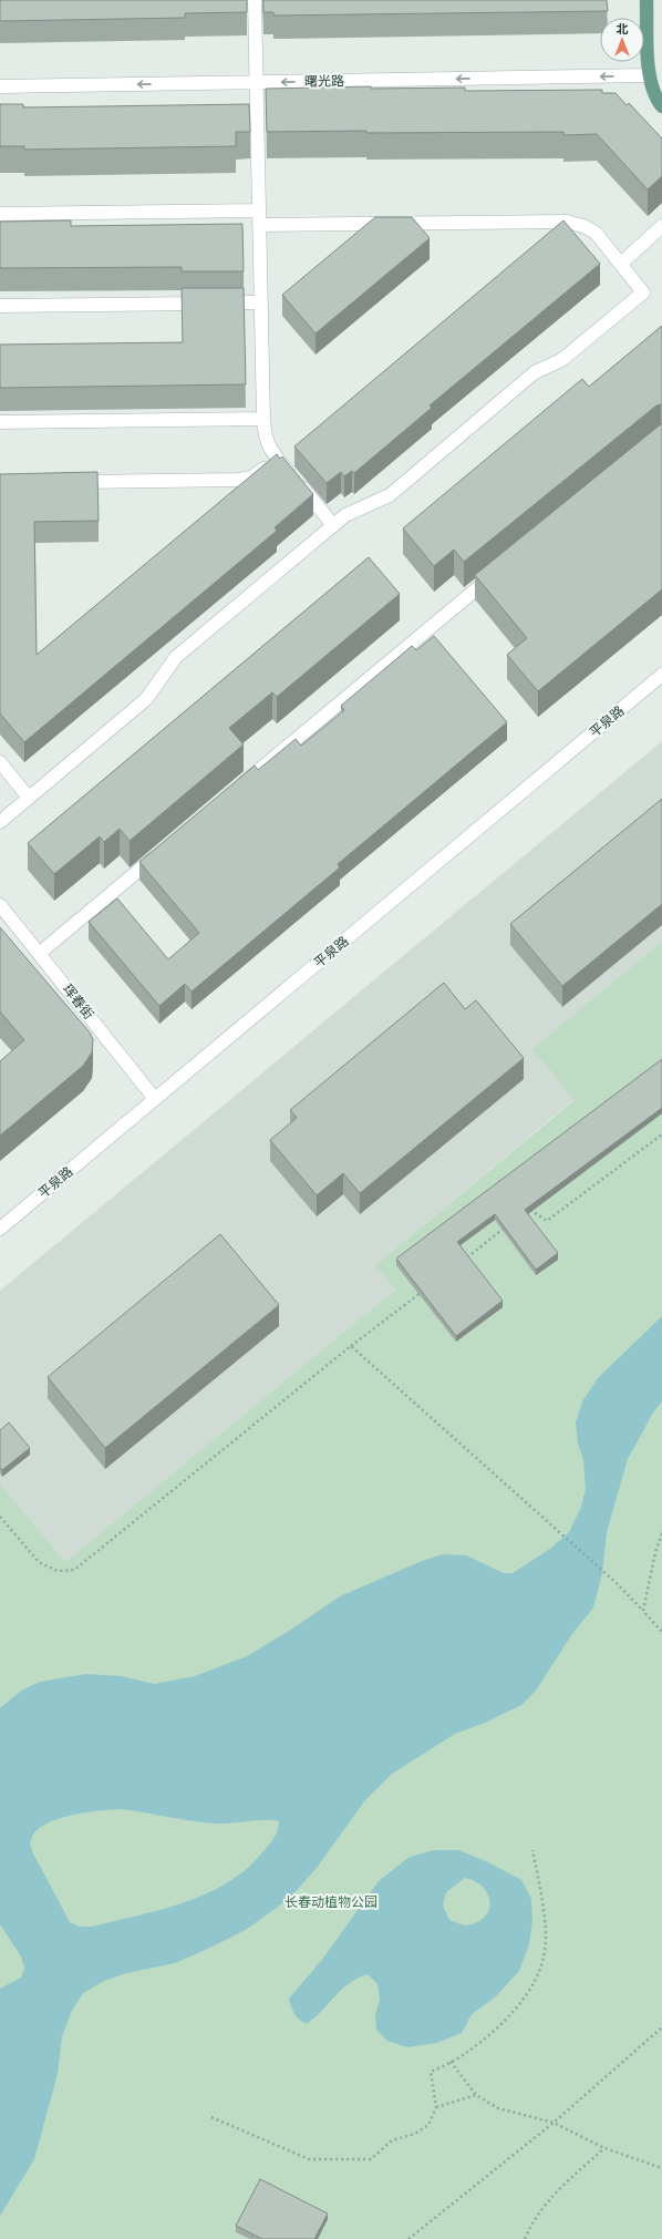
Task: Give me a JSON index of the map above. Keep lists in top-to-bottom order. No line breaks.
{"streets":{"street":["曙光路","平泉路","珲春街"]},"crossings":[["平泉路","珲春街"]],"one_way":["曙光路"],"parks":["长春动植物公园"],"north":"top"}
